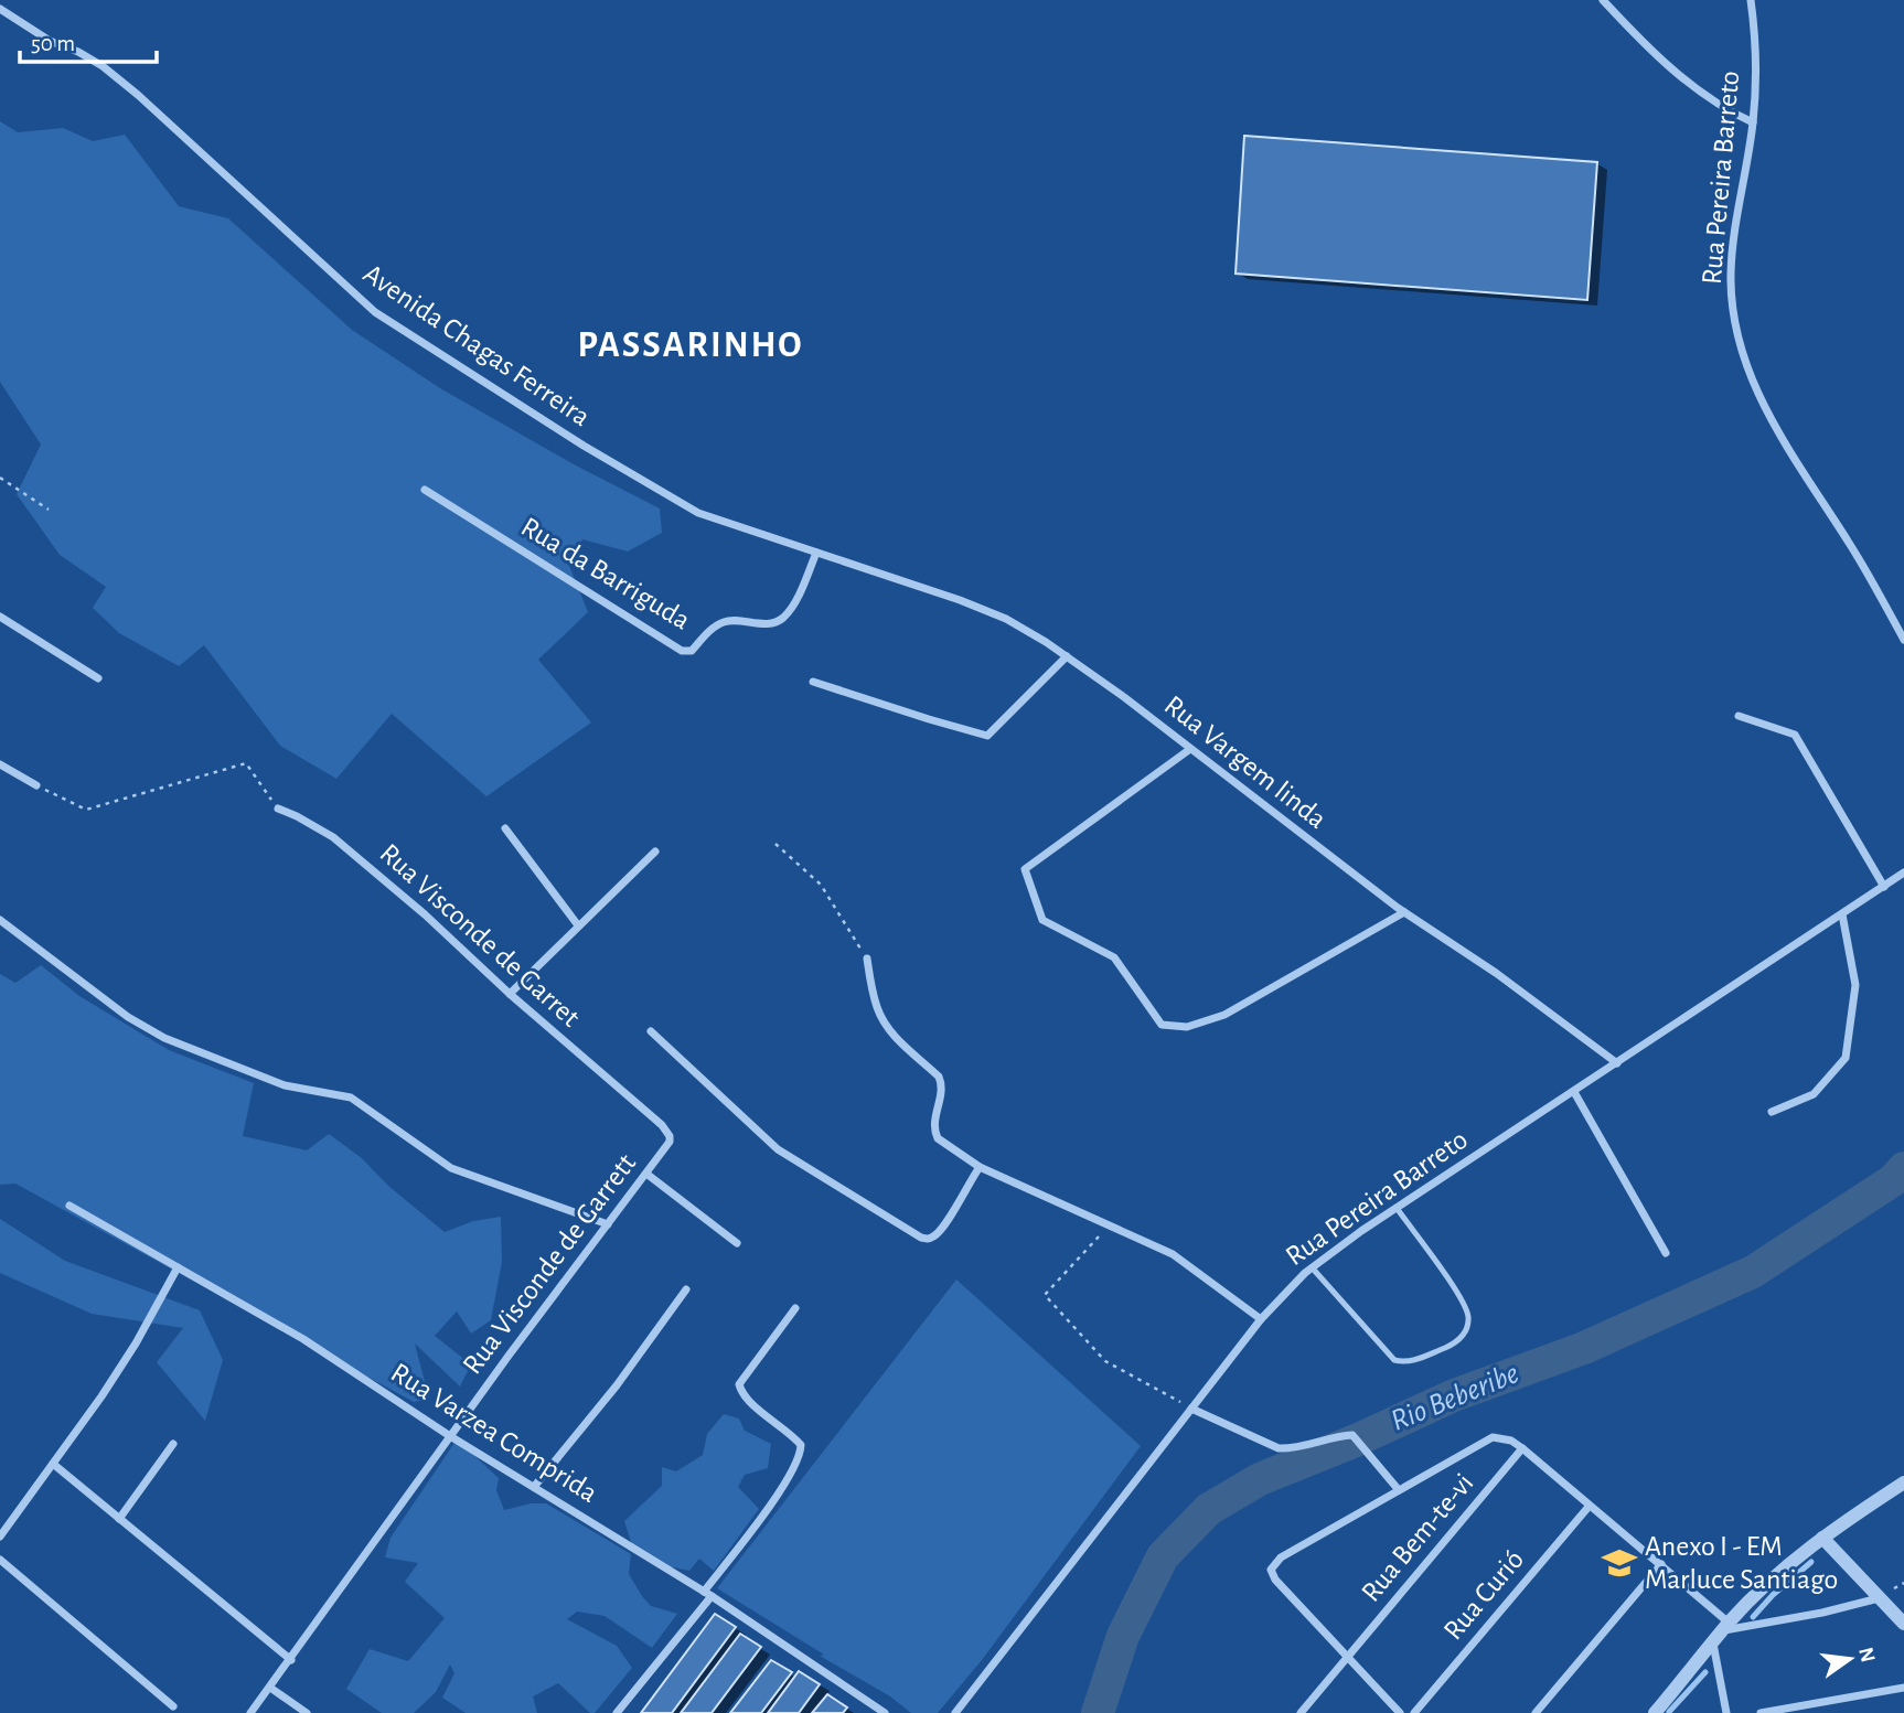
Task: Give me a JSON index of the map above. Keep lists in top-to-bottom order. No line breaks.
{"streets":{"street":["Rua Pereira Barreto","Avenida Chagas Ferreira","Rua da Barriguda","Rua Vargem linda","Rua Visconde de Garret","Rua Visconde de Garrett","Rua Varzea Comprida","Rua Bem-te-vi","Rua Curió"]},"crossings":[["Rua Pereira Barreto","Rua Vargem linda"],["Avenida Chagas Ferreira","Rua da Barriguda"],["Avenida Chagas Ferreira","Rua Vargem linda"],["Rua da Barriguda","Rua Vargem linda"],["Rua Visconde de Garret","Rua Visconde de Garrett"],["Rua Visconde de Garrett","Rua Varzea Comprida"]],"districts":["PASSARINHO"],"water":["Rio Beberibe"],"places":{"school or university":["Anexo I - EM Marluce Santiago"]},"scale_bar":"50 m","north":"right"}
